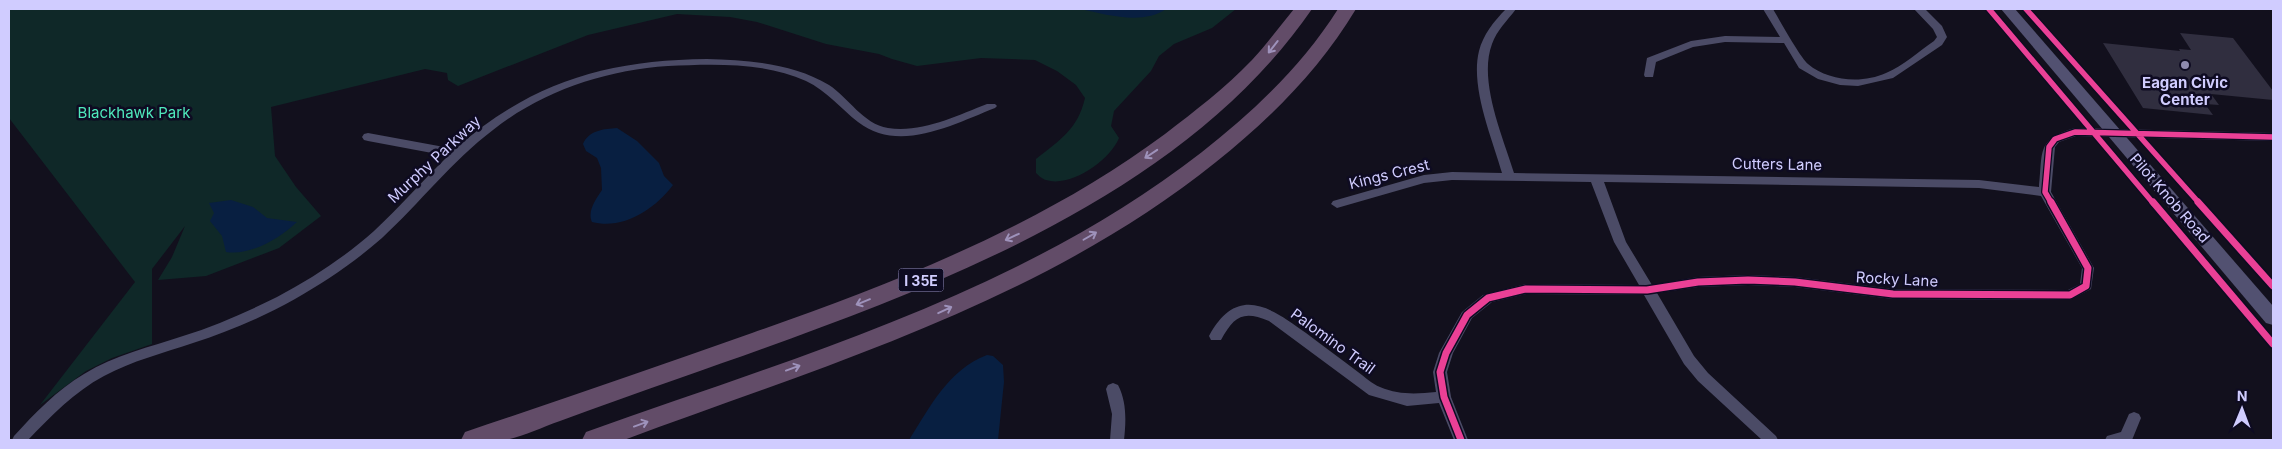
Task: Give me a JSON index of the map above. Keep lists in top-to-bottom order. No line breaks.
{"streets":{"highway":["I 35E"],"main road":["Pilot Knob Road"],"street":["Murphy Parkway","Cutters Lane","Kings Crest","Rocky Lane","Palomino Trail"]},"crossings":[["Cutters Lane","Kings Crest"],["Cutters Lane","Rocky Lane"],["Rocky Lane","Palomino Trail"]],"parks":["Blackhawk Park"],"places":["Eagan Civic Center"],"north":"top"}
